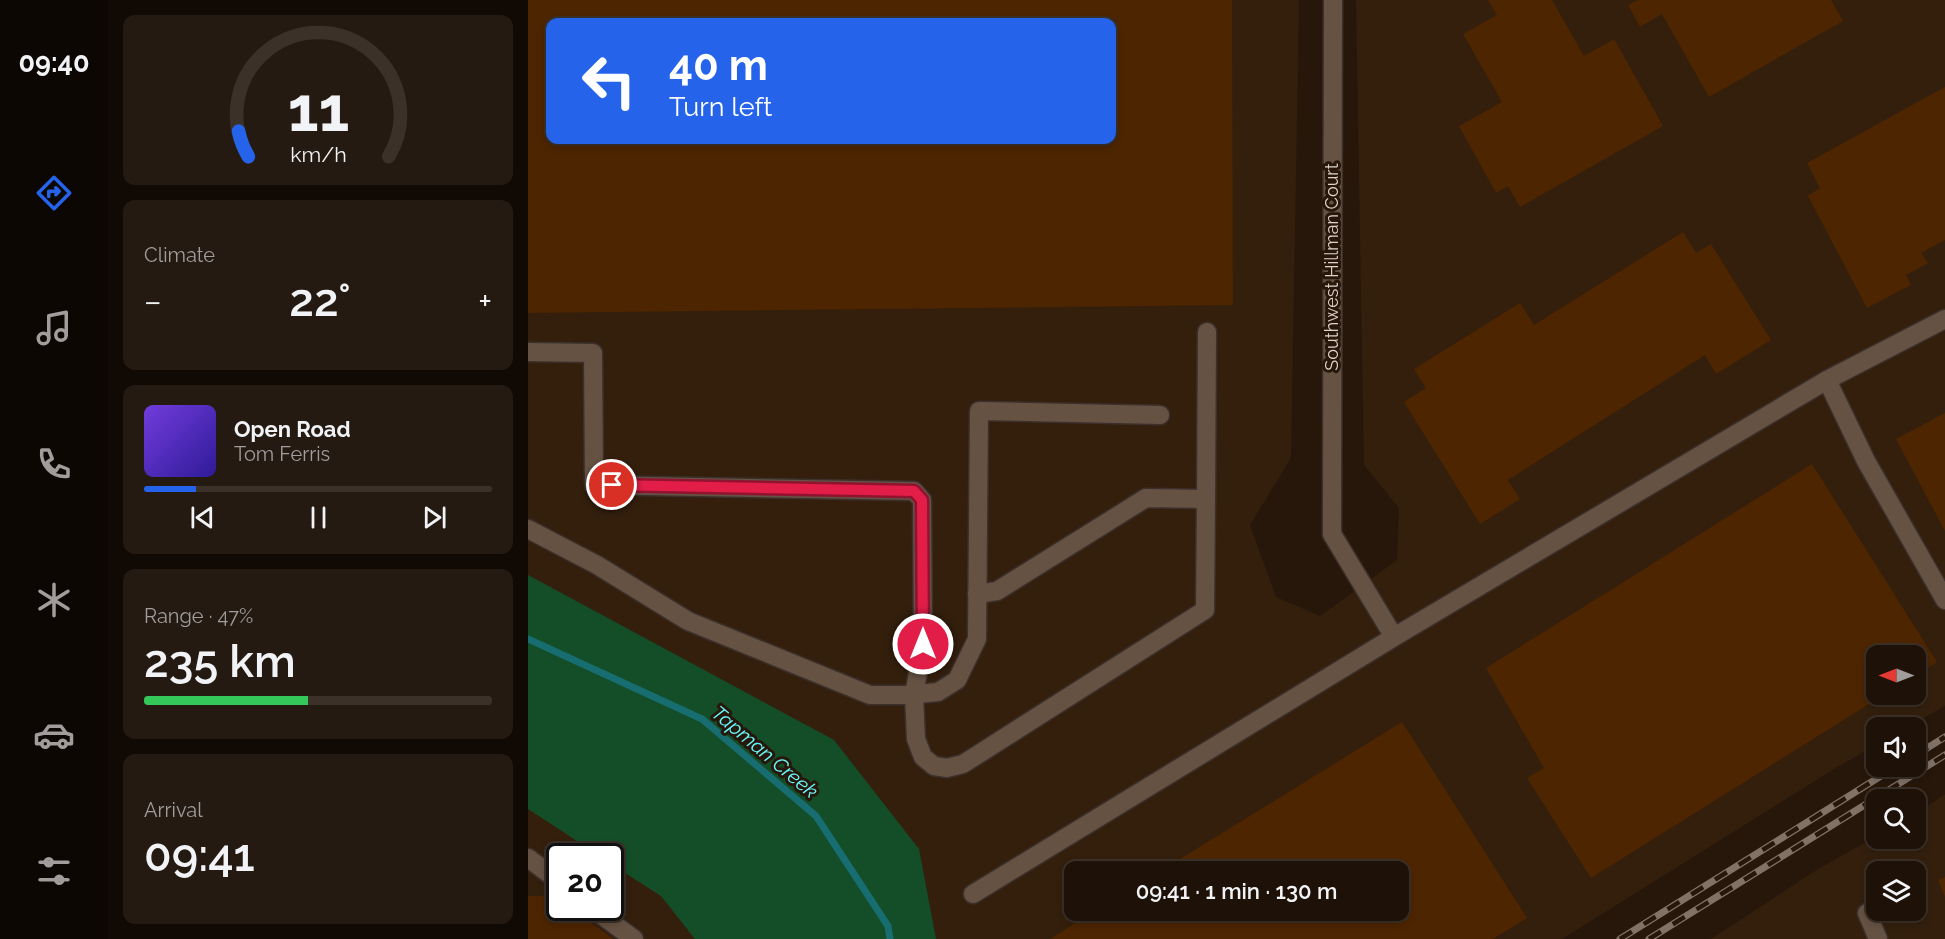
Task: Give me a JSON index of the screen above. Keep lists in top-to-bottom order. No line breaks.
{"streets":{"street":["Southwest Hillman Court"]},"water":["Tapman Creek"],"north":"left","page":{"tabs":"09:40","turn":["40 m","Turn left"],"tile":["Climate",["Range · 47%","235 km"],["Arrival","09:41"]],"heat":["−","22°","+"],"song":["Open Road","Tom Ferris"],"limit":"20","trip":"09:41 · 1 min · 130 m","gauge":["11","km/h"]}}
